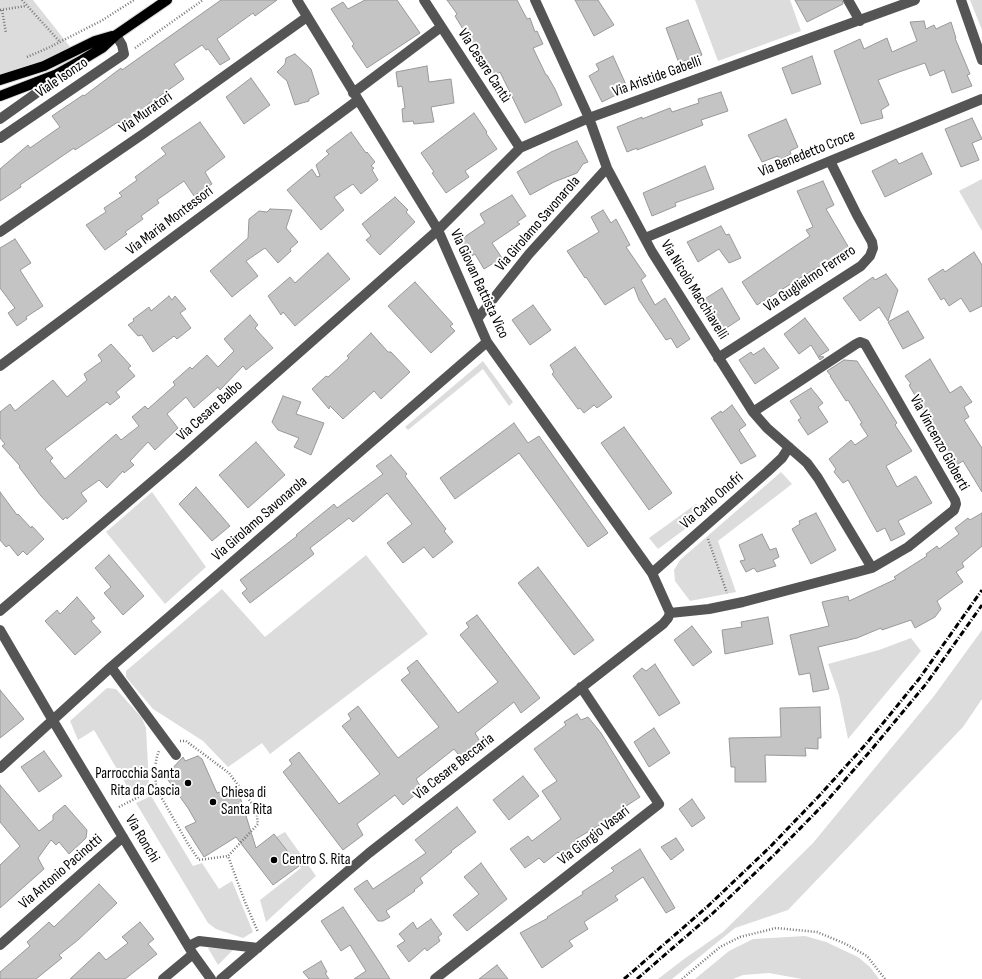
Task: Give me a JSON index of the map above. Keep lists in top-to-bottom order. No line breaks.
{"streets":{"main road":["Viale Isonzo"],"street":["Via Cesare Cantù","Via Aristide Gabelli","Via Muratori","Via Benedetto Croce","Via Maria Montessori","Via Girolamo Savonarola","Via Guglielmo Ferrero","Via Giovan Battista Vico","Via Nicolò Macchiavelli","Via Cesare Balbo","Via Vincenzo Gioberti","Via Carlo Onofri","Via Cesare Beccaria","Via Giorgio Vasari","Via Ronchi","Via Antonio Pacinotti"]},"crossings":[["Via Cesare Cantù","Via Aristide Gabelli"],["Via Cesare Cantù","Via Maria Montessori"],["Via Aristide Gabelli","Via Giovan Battista Vico"],["Via Aristide Gabelli","Via Nicolò Macchiavelli"],["Via Aristide Gabelli","Via Cesare Balbo"],["Via Muratori","Via Giovan Battista Vico"],["Via Benedetto Croce","Via Guglielmo Ferrero"],["Via Benedetto Croce","Via Nicolò Macchiavelli"],["Via Maria Montessori","Via Giovan Battista Vico"],["Via Girolamo Savonarola","Via Giovan Battista Vico"],["Via Girolamo Savonarola","Via Nicolò Macchiavelli"],["Via Girolamo Savonarola","Via Ronchi"],["Via Guglielmo Ferrero","Via Nicolò Macchiavelli"],["Via Giovan Battista Vico","Via Cesare Balbo"],["Via Giovan Battista Vico","Via Vincenzo Gioberti"],["Via Giovan Battista Vico","Via Carlo Onofri"],["Via Giovan Battista Vico","Via Cesare Beccaria"],["Via Nicolò Macchiavelli","Via Vincenzo Gioberti"],["Via Nicolò Macchiavelli","Via Carlo Onofri"],["Via Vincenzo Gioberti","Via Cesare Beccaria"],["Via Cesare Beccaria","Via Giorgio Vasari"],["Via Ronchi","Via Antonio Pacinotti"]],"places":["Parrocchia Santa Rita da Cascia","Chiesa di Santa Rita","Centro S. Rita"]}
